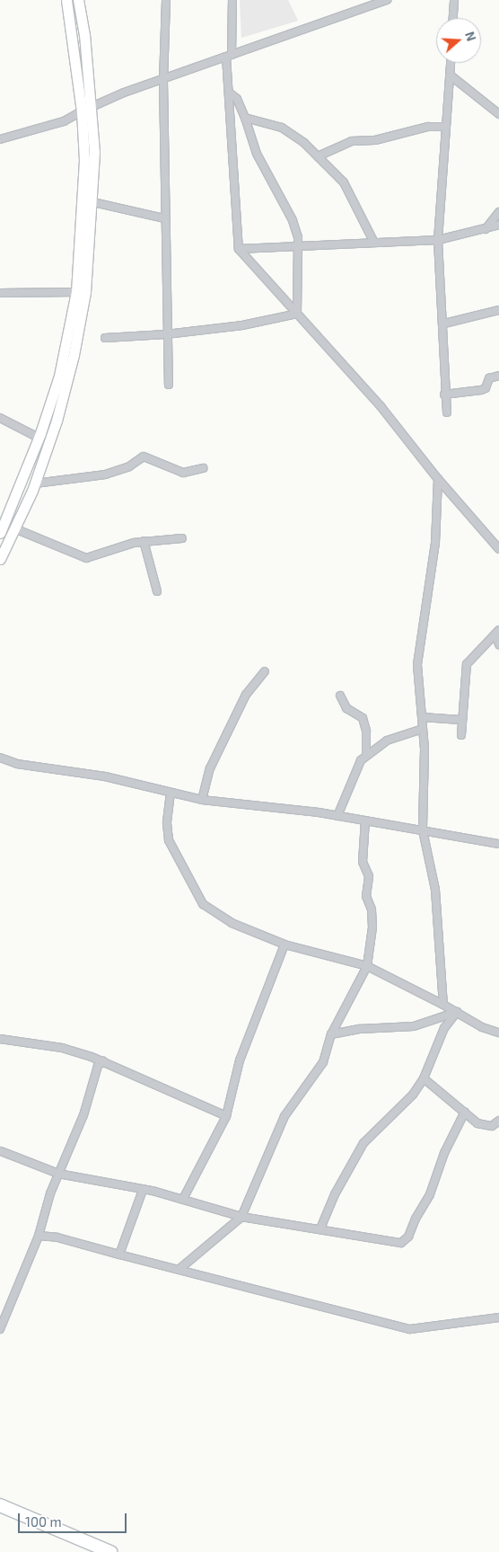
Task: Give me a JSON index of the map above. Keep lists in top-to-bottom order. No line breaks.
{"scale_bar":"100 m","north":"right"}
